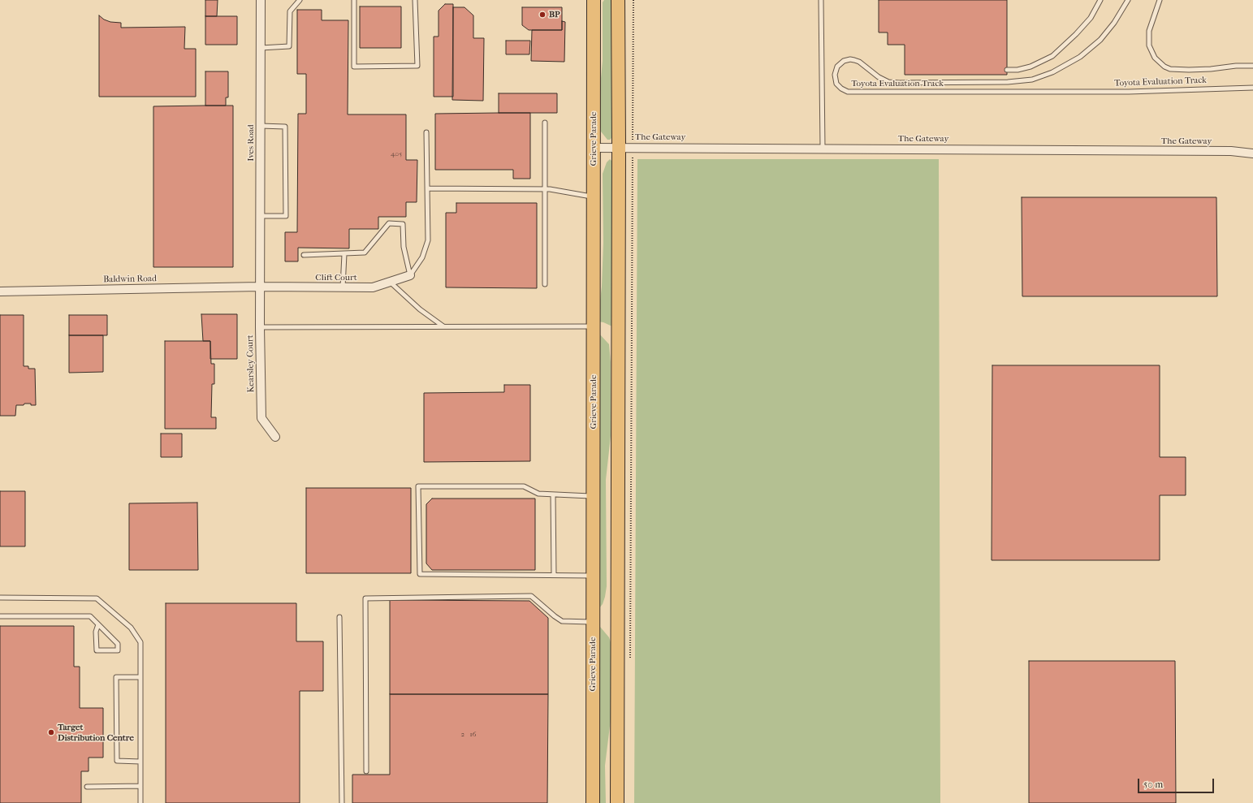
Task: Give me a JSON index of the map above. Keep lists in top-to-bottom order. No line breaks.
{"streets":{"main road":["Grieve Parade"],"street":["The Gateway","Ives Road","Clift Court","Baldwin Road","Kearsley Court"],"lane":["Toyota Evaluation Track"]},"crossings":[["The Gateway","Grieve Parade"],["Ives Road","Clift Court"],["Ives Road","Baldwin Road"],["Ives Road","Kearsley Court"],["Clift Court","Baldwin Road"],["Clift Court","Kearsley Court"],["Baldwin Road","Kearsley Court"]],"places":["BP","Target Distribution Centre"],"house_numbers":["405","2 - 16"],"scale_bar":"50 m"}
